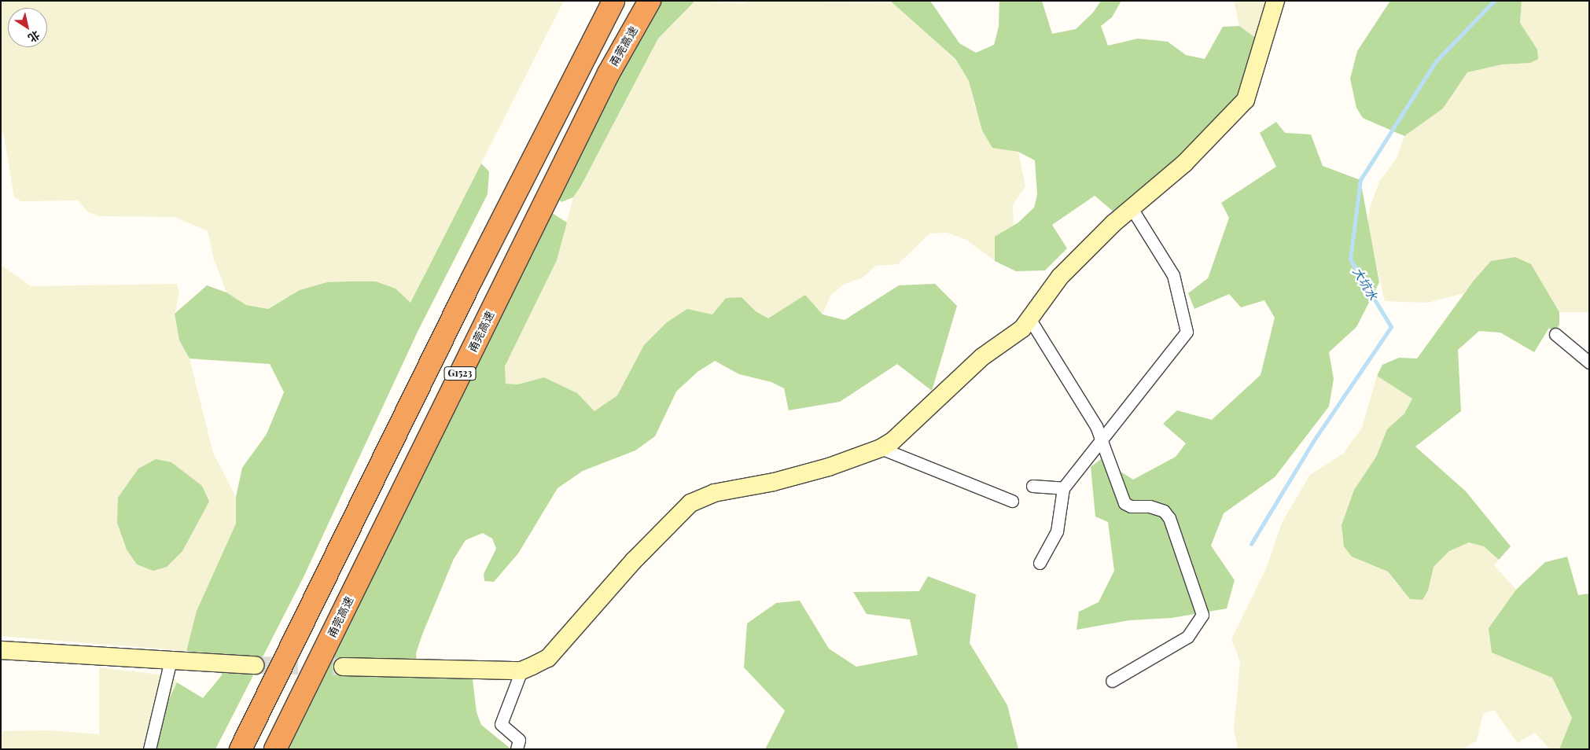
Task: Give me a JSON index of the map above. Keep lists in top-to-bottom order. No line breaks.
{"streets":{"highway":["甬莞高速","G1523"]},"water":["大坑水"],"north":"bottom right"}
